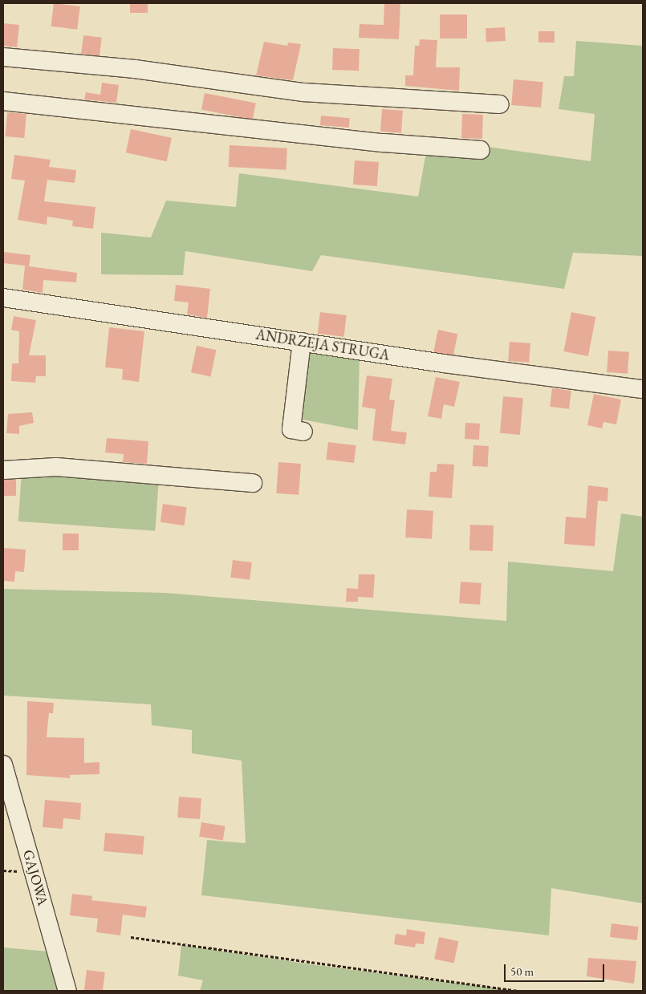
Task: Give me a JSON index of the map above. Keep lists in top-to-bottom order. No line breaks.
{"streets":{"street":["ANDRZEJA STRUGA","GAJOWA"]},"scale_bar":"50 m"}
